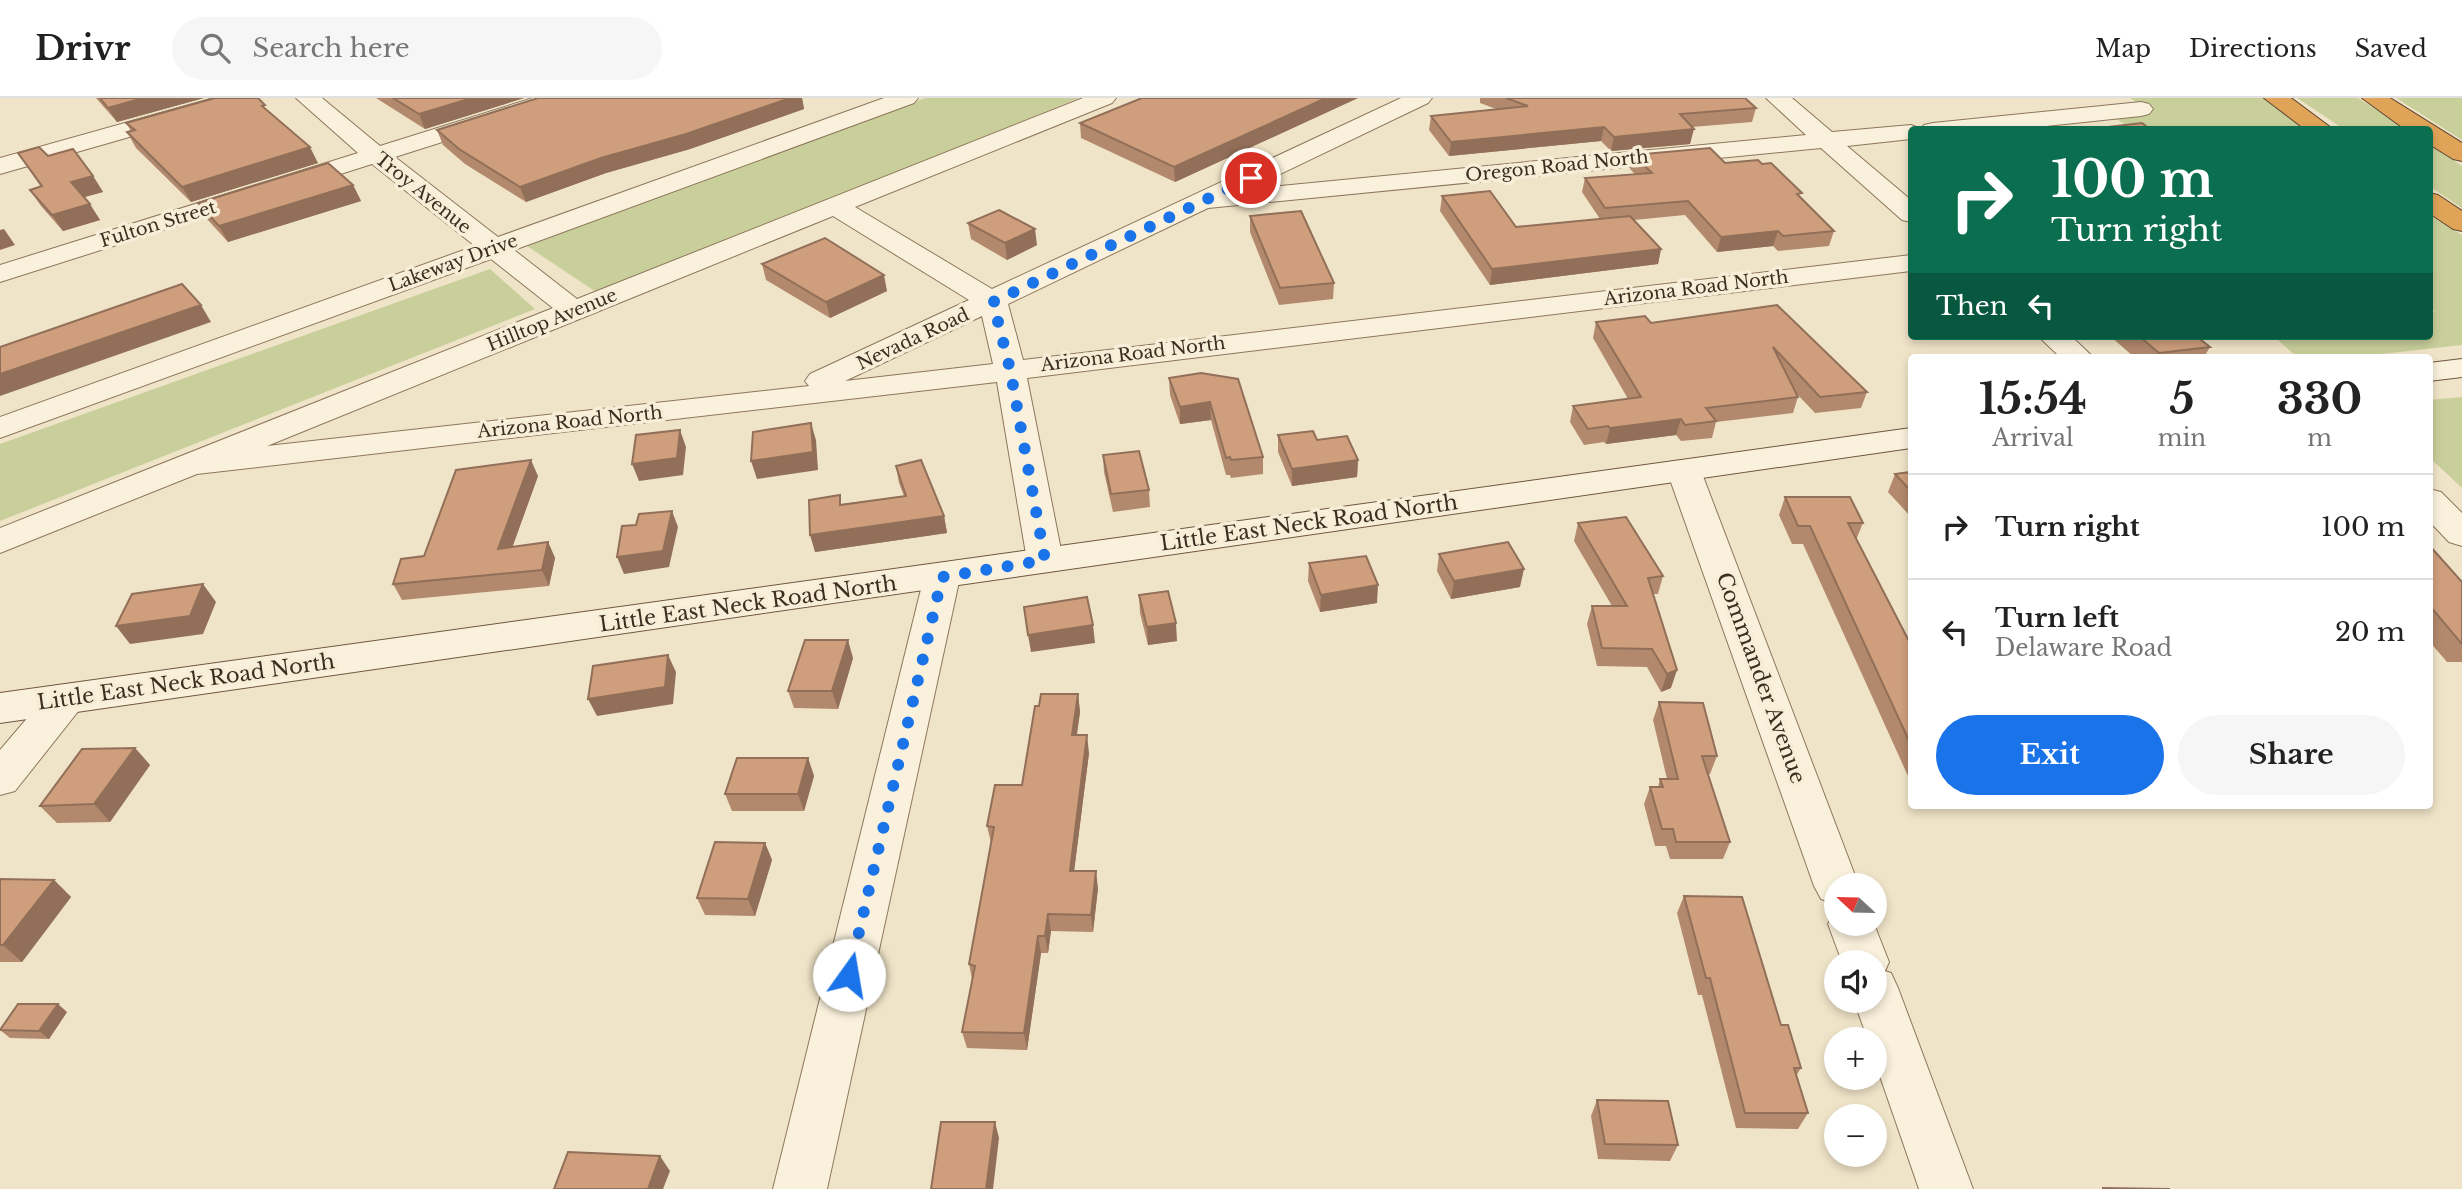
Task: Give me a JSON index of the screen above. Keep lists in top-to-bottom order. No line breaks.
{"streets":{"street":["Oregon Road North","Troy Avenue","Fulton Street","Lakeway Drive","Arizona Road North","Hilltop Avenue","Nevada Road","Little East Neck Road North","Commander Avenue"]},"crossings":[["Oregon Road North","Nevada Road"],["Troy Avenue","Fulton Street"],["Troy Avenue","Lakeway Drive"],["Troy Avenue","Hilltop Avenue"],["Arizona Road North","Hilltop Avenue"],["Arizona Road North","Nevada Road"],["Little East Neck Road North","Commander Avenue"]],"north":"left","page":{"header":"Drivr","search":"Search here","nav":["Map","Directions","Saved"],"turn":["100 m","Turn right"],"then":"Then","eta":["15:54","Arrival","5","min","330","m"],"list":[{"name":"Turn right","value":"100 m"},{"name":"Turn left","note":"Delaware Road","value":"20 m"}],"buttons":["Exit","Share"],"map_buttons":["+","−"]}}
